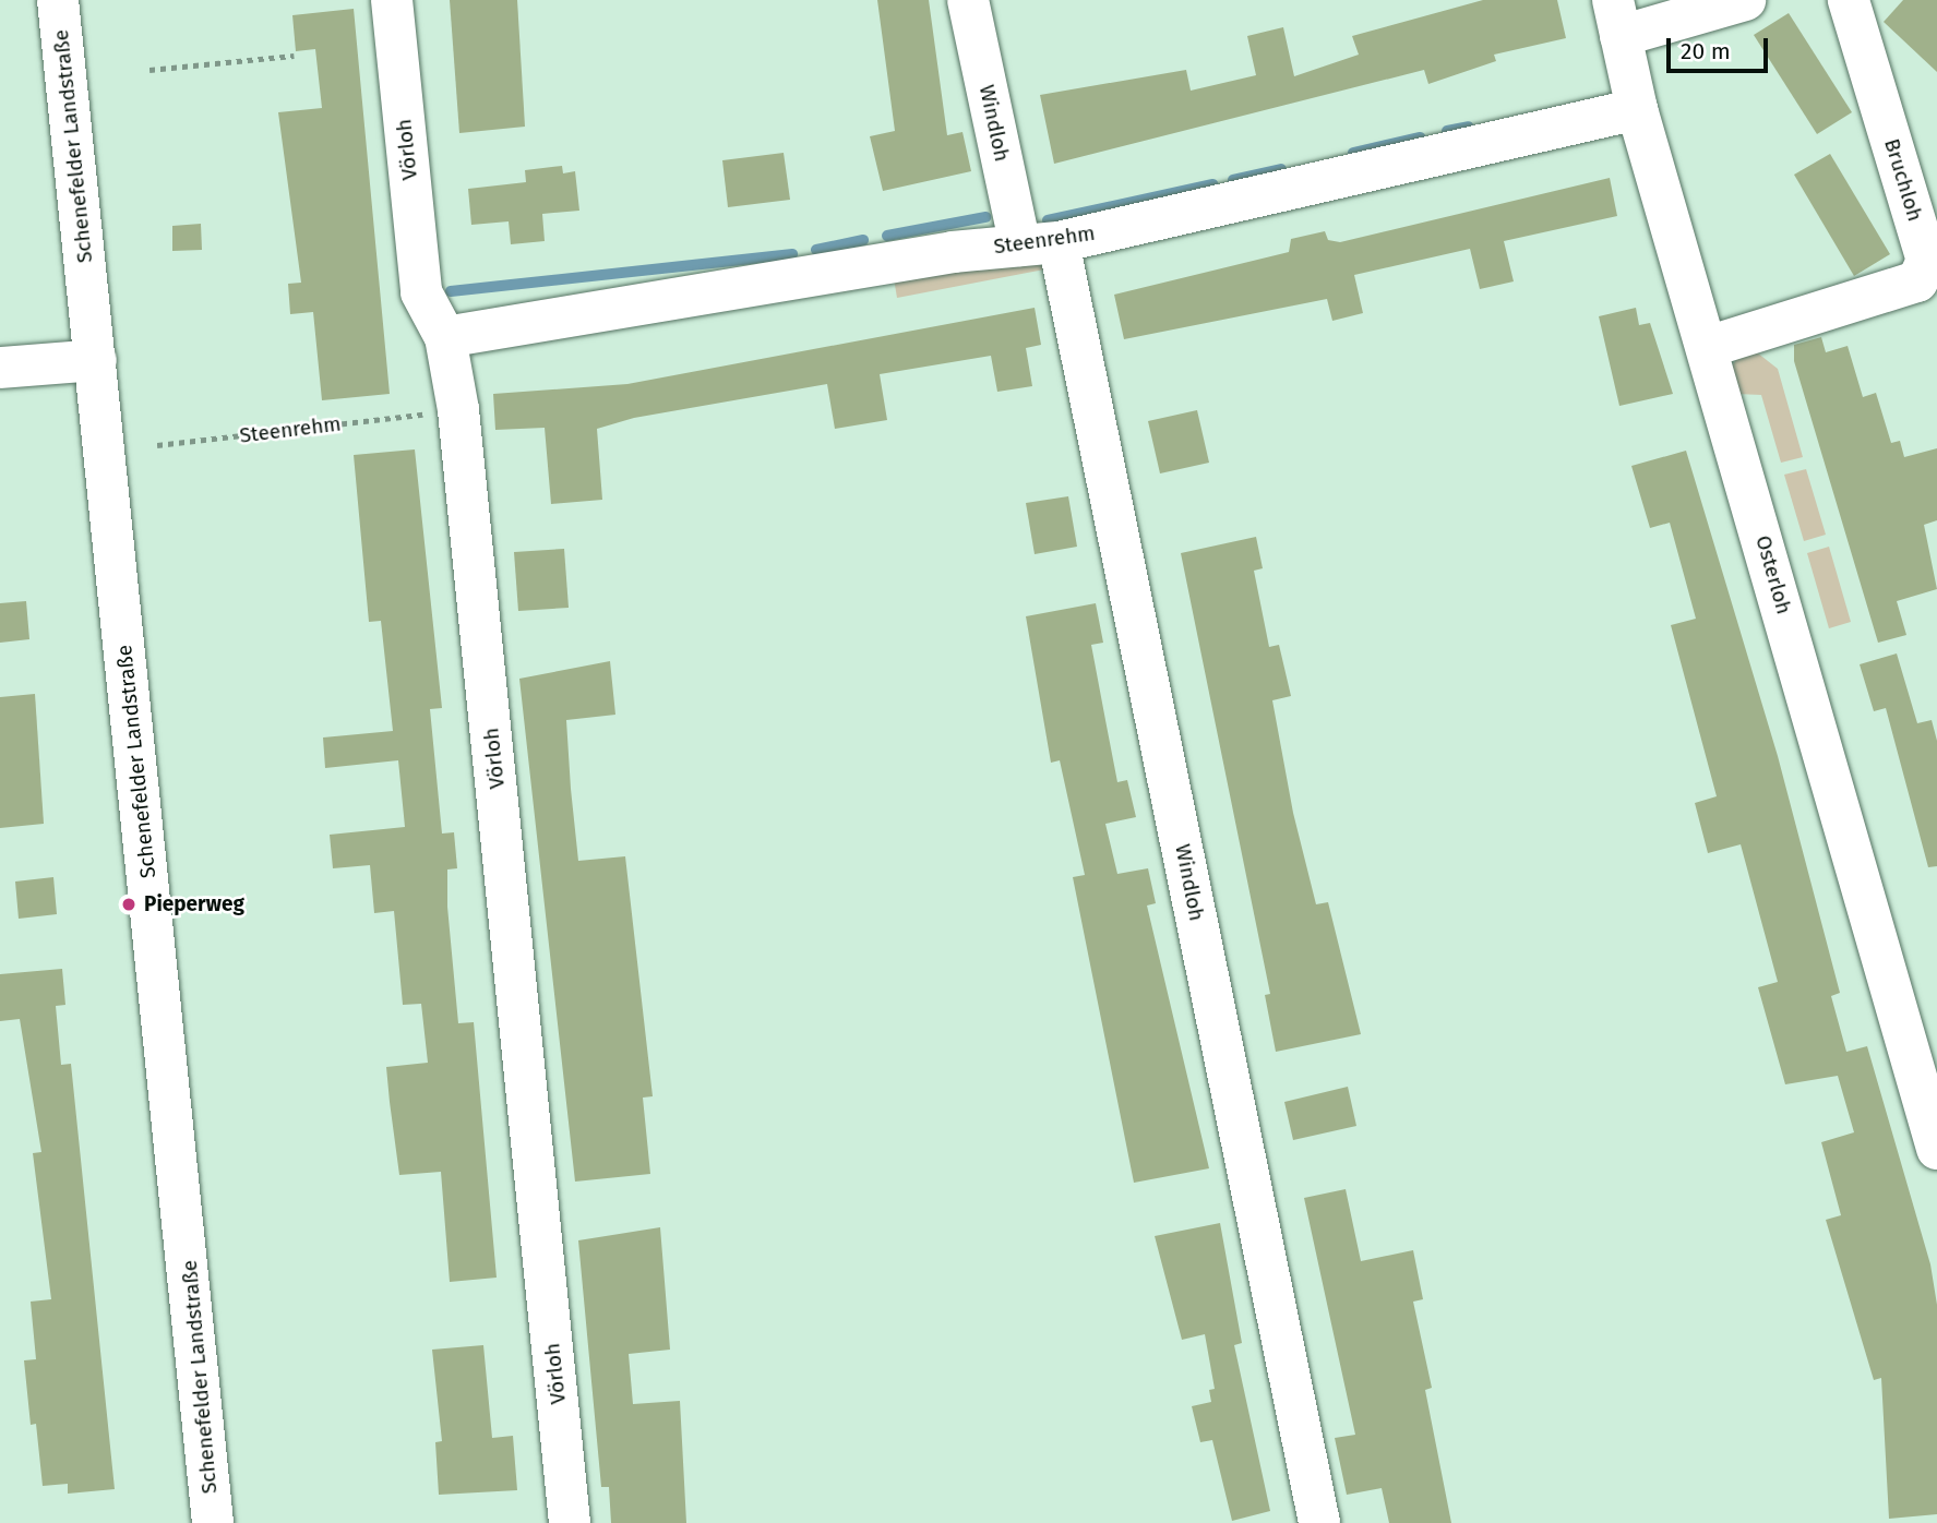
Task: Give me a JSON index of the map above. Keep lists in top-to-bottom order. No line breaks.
{"streets":{"street":["Windloh","Schenefelder Landstraße","Vörloh","Bruchloh","Steenrehm","Osterloh"]},"crossings":[["Windloh","Steenrehm"],["Vörloh","Steenrehm"],["Bruchloh","Osterloh"],["Steenrehm","Osterloh"]],"places":["Pieperweg"],"scale_bar":"20 m"}
